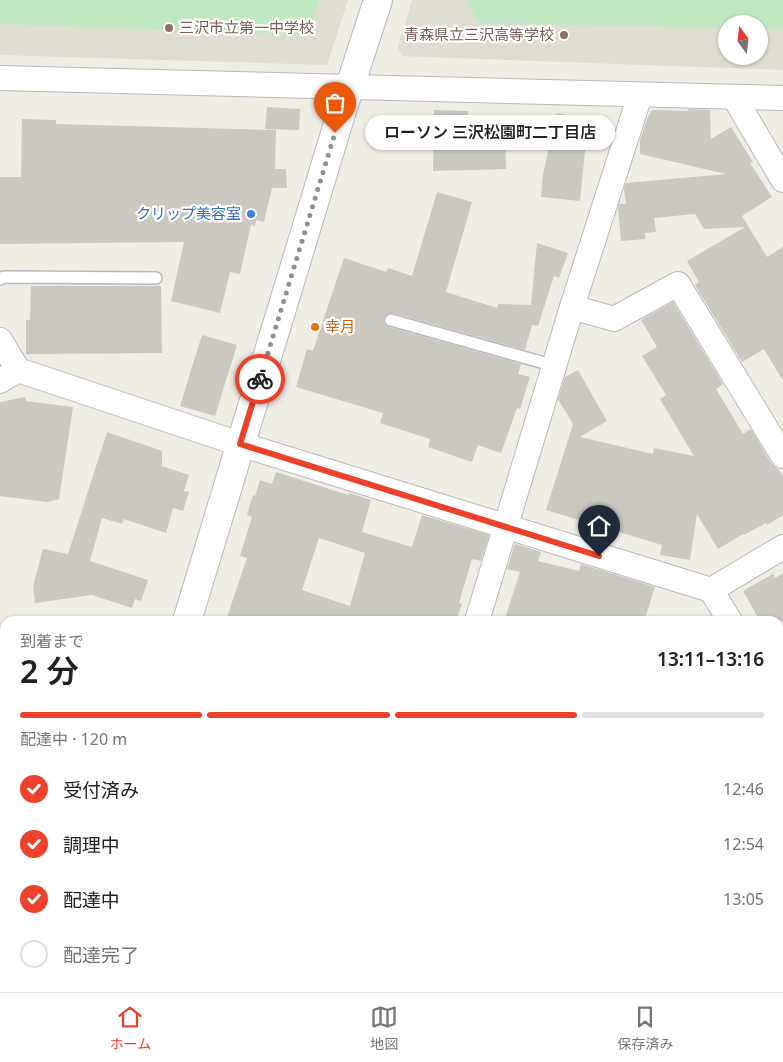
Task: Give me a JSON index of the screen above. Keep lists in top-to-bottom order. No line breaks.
{"places":["三沢市立第一中学校","青森県立三沢高等学校","ローソン 三沢松園町二丁目店","クリップ美容室","幸月"],"north":"top","page":{"bubble":"ローソン 三沢松園町二丁目店","heading":["2 分","到着まで","13:11–13:16"],"bar":"配達中 · 120 m","list":[["受付済み","12:46"],["調理中","12:54"],["配達中","13:05"],"配達完了"],"tabs":["ホーム","地図","保存済み"]}}
